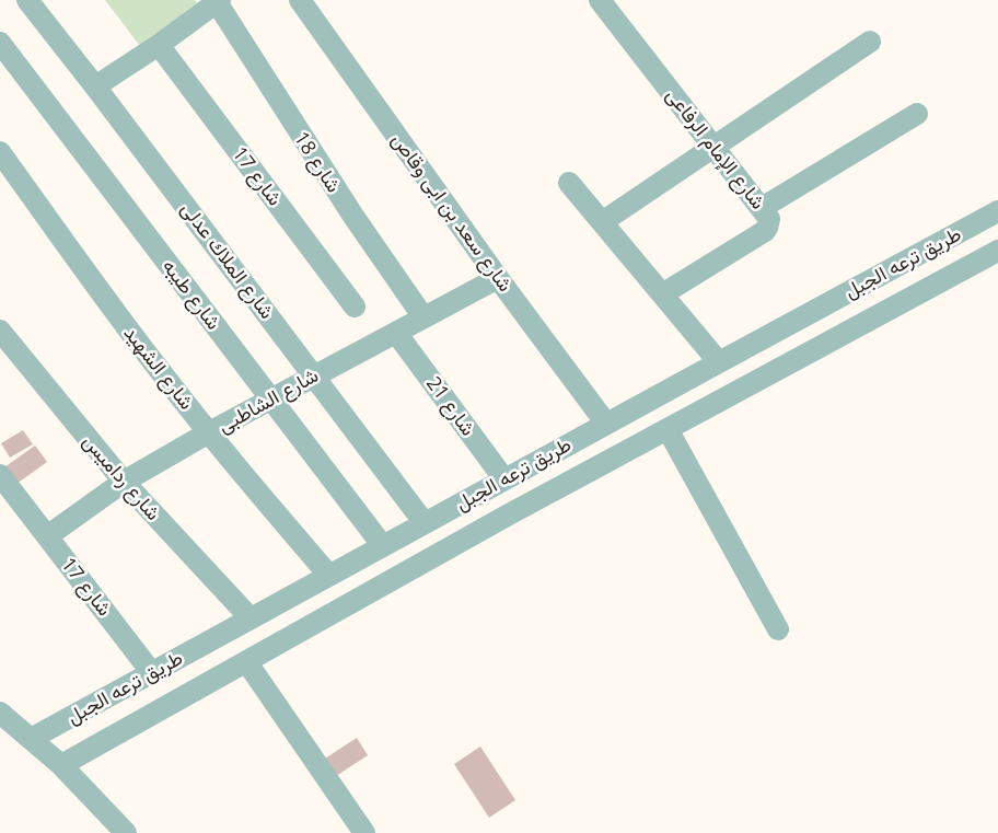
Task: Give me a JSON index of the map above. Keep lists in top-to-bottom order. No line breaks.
{"streets":{"street":["شارع الإمام الرفاعى","شارع 18","شارع 17","شارع سعد بن ابى وقاص","شارع الملاك عدلى","طريق ترعه الجبل","شارع طيبه","شارع الشهيد","شارع الشاطبى","شارع 21","شارع رداميس"]},"crossings":[["شارع 18","شارع الشاطبى"],["شارع 17","طريق ترعه الجبل"],["شارع 17","شارع الشاطبى"],["شارع سعد بن ابى وقاص","طريق ترعه الجبل"],["شارع سعد بن ابى وقاص","شارع الشاطبى"],["شارع الملاك عدلى","طريق ترعه الجبل"],["شارع الملاك عدلى","شارع الشاطبى"],["طريق ترعه الجبل","شارع طيبه"],["طريق ترعه الجبل","شارع الشهيد"],["طريق ترعه الجبل","شارع 21"],["طريق ترعه الجبل","شارع رداميس"],["شارع طيبه","شارع الشاطبى"],["شارع الشهيد","شارع الشاطبى"],["شارع الشاطبى","شارع 21"],["شارع الشاطبى","شارع رداميس"]]}
